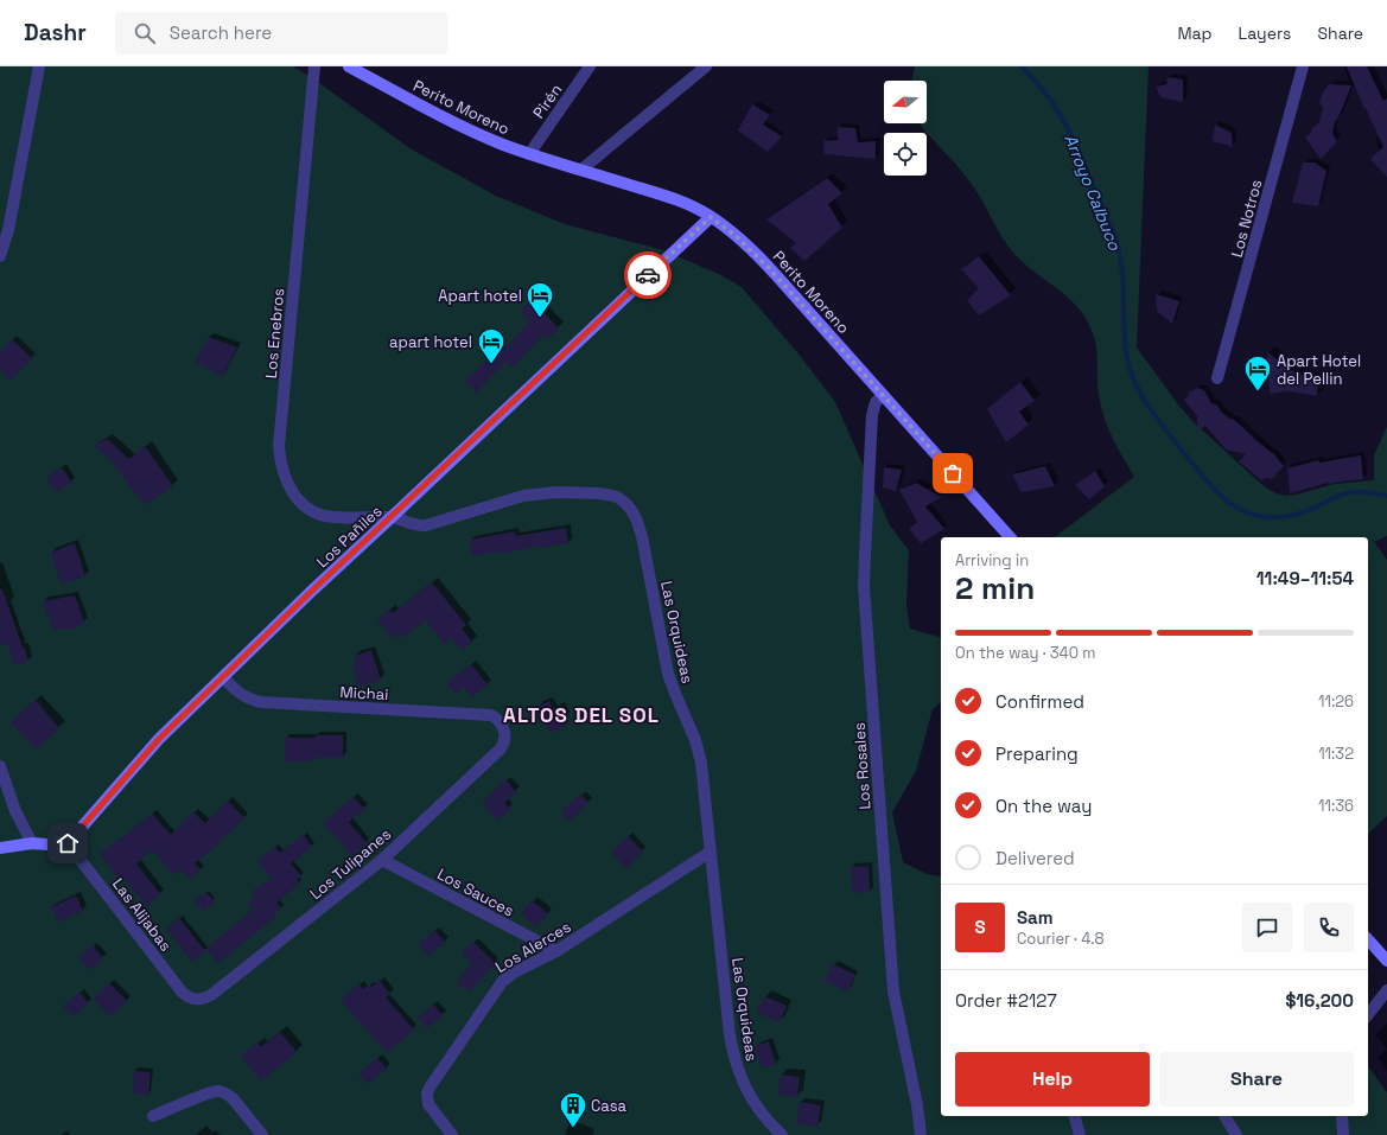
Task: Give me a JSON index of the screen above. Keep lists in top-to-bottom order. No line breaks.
{"streets":{"street":["Pirén","Perito Moreno","Los Notros","Los Enebros","Los Pañiles","Las Orquideas","Michai","Los Rosales","Los Tulipanes","Los Sauces","Las Alijabas","Los Alerces"]},"crossings":[["Pirén","Perito Moreno"],["Perito Moreno","Los Pañiles"],["Perito Moreno","Los Rosales"],["Los Enebros","Los Pañiles"],["Los Enebros","Las Orquideas"],["Los Pañiles","Las Orquideas"],["Los Pañiles","Michai"],["Los Pañiles","Las Alijabas"],["Las Orquideas","Los Alerces"],["Michai","Los Tulipanes"],["Los Tulipanes","Los Sauces"],["Los Tulipanes","Las Alijabas"],["Los Sauces","Los Alerces"]],"districts":["ALTOS DEL SOL"],"water":["Arroyo Calbuco"],"places":{"hotel":["Apart hotel","apart hotel","Apart Hotel del Pellin"],"building":["Casa"]},"north":"left","page":{"header":"Dashr","search":"Search here","nav":["Map","Layers","Share"],"heading":["2 min","Arriving in","11:49–11:54"],"panel":["Sam","Courier · 4.8","Order #2127","$16,200"],"bar":"On the way · 340 m","list":[["Confirmed","11:26"],["Preparing","11:32"],["On the way","11:36"],"Delivered"],"round":"S","buttons":["Help","Share"]}}
